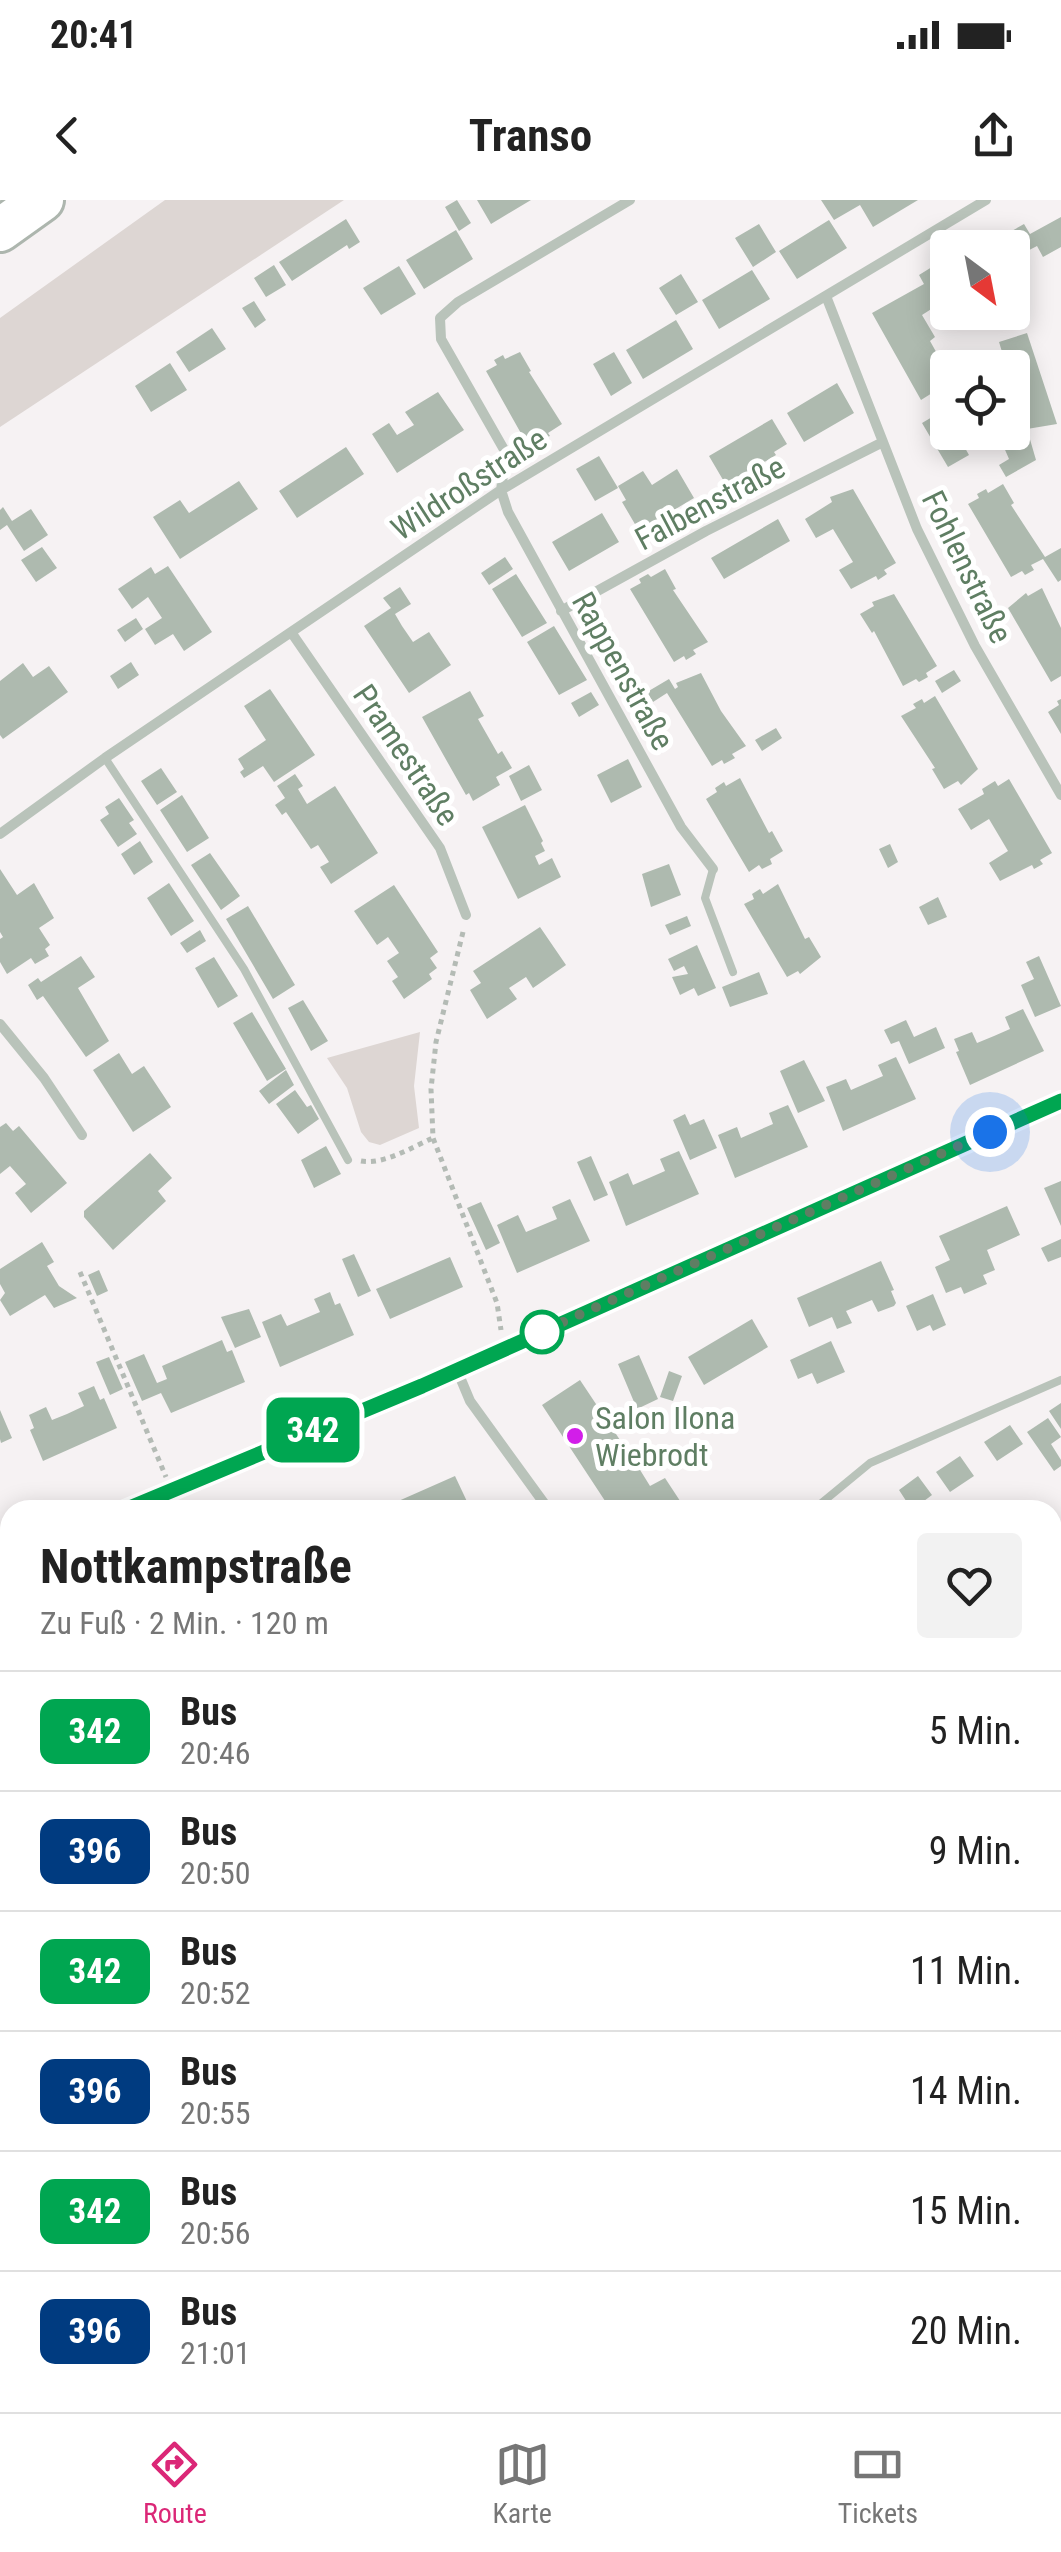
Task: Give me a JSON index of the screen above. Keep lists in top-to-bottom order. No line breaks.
{"streets":{"street":["Wildroßstraße","Falbenstraße","Fohlenstraße","Rappenstraße","Pramestraße"]},"crossings":[["Wildroßstraße","Fohlenstraße"],["Wildroßstraße","Rappenstraße"],["Wildroßstraße","Pramestraße"],["Falbenstraße","Fohlenstraße"],["Falbenstraße","Rappenstraße"]],"places":["Salon Ilona Wiebrodt"],"lines":["bus line 342"],"north":"bottom right","page":{"status":"20:41","header":"Transo","on_map":"342","heading":["Nottkampstraße","Zu Fuß · 2 Min. · 120 m"],"list":[{"mark":"342","name":"Bus","note":"20:46","value":"5 Min."},{"mark":"396","name":"Bus","note":"20:50","value":"9 Min."},{"mark":"342","name":"Bus","note":"20:52","value":"11 Min."},{"mark":"396","name":"Bus","note":"20:55","value":"14 Min."},{"mark":"342","name":"Bus","note":"20:56","value":"15 Min."},{"mark":"396","name":"Bus","note":"21:01","value":"20 Min."}],"tabs":["Route","Karte","Tickets"]}}
